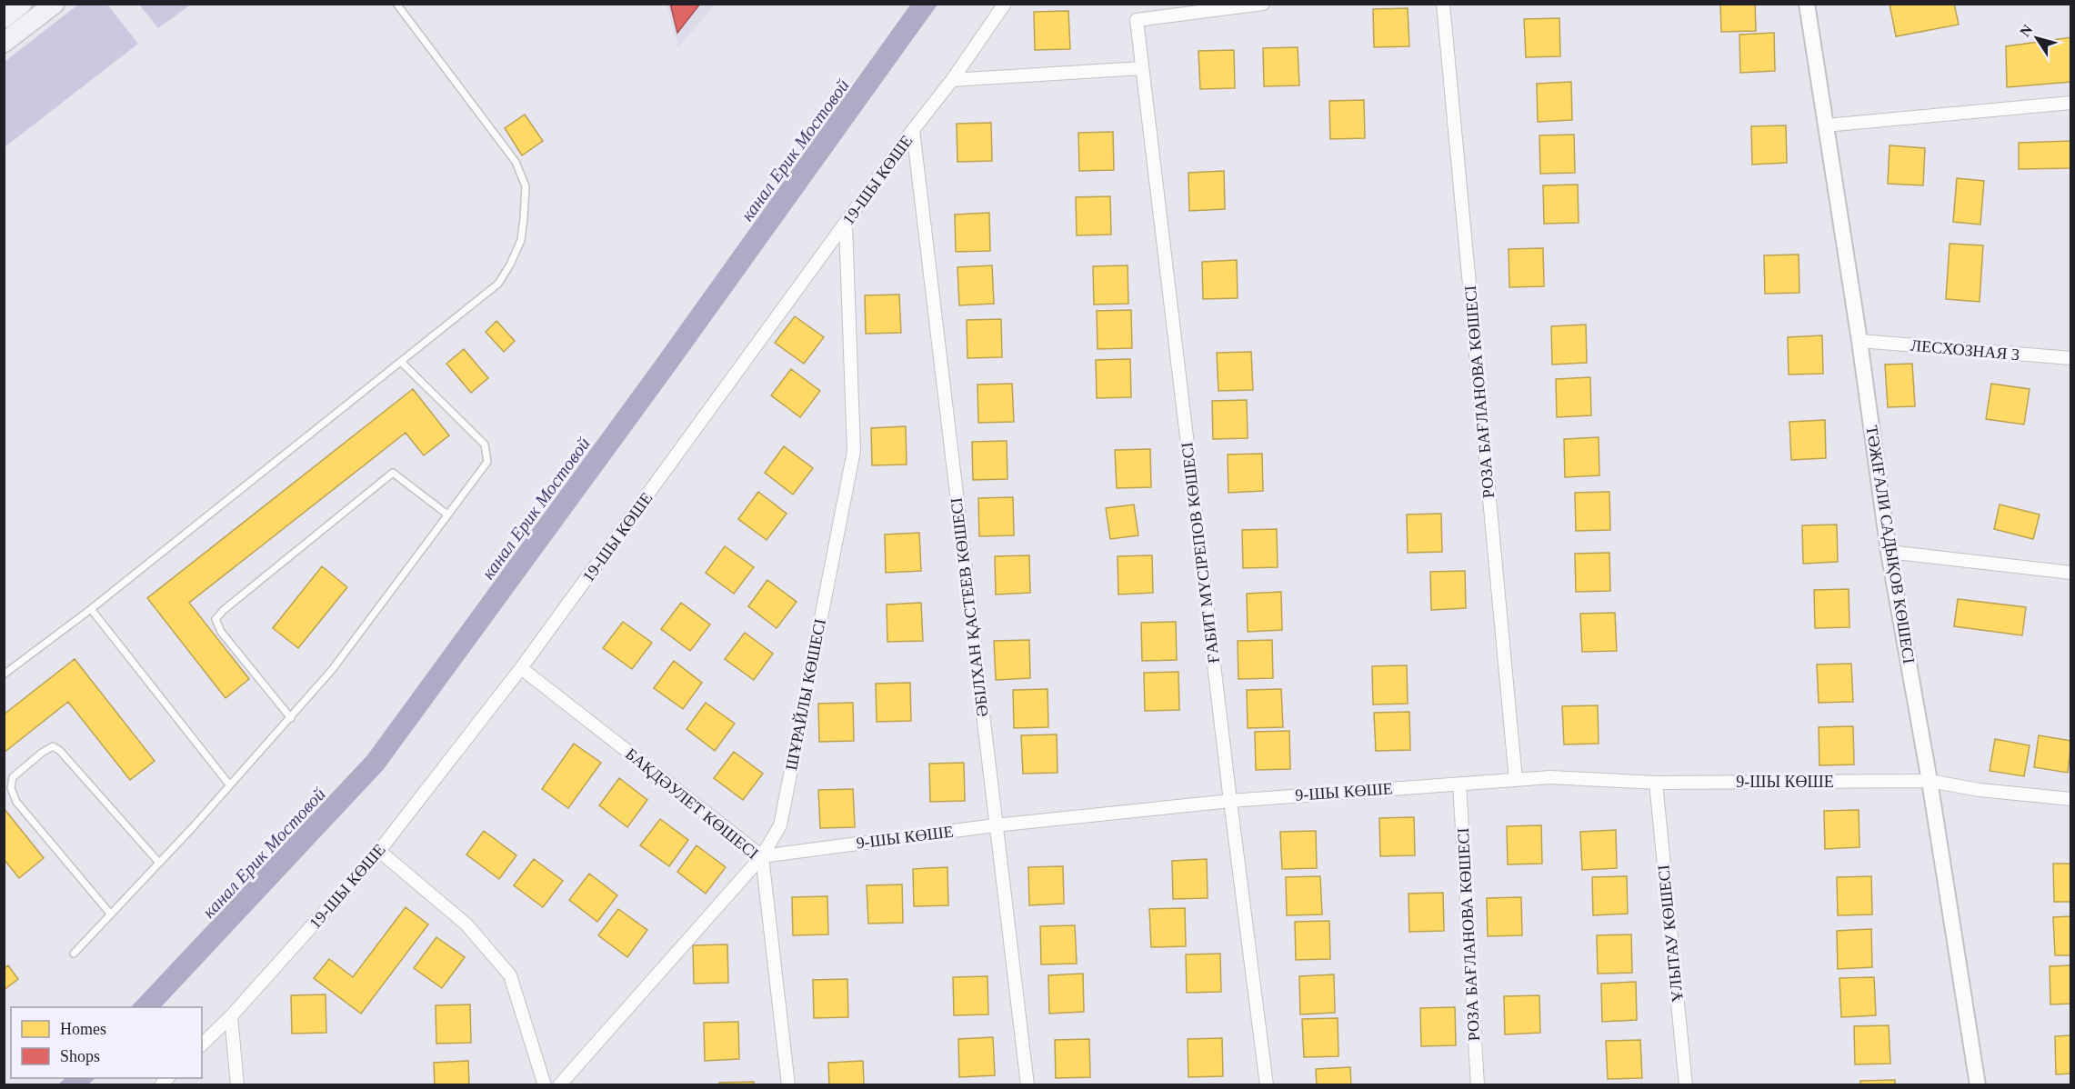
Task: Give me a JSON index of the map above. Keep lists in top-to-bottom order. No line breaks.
{"streets":{"street":["19-ШЫ КӨШЕ","ЛЕСХОЗНАЯ 3","РОЗА БАҒЛАНОВА КӨШЕСI","ТӘЖІҒАЛИ САДЫҚОВ КӨШЕСІ","ҒАБИТ МҮСІРЕПОВ КӨШЕСI","ӘБІЛХАН ҚАСТЕЕВ КӨШЕСI","ШҰРАЙЛЫ КӨШЕСІ","9-ШЫ КӨШЕ","БАҚДӘУЛЕТ КӨШЕСI","ҰЛЫТАУ КӨШЕСI"]},"crossings":[["19-ШЫ КӨШЕ","ӘБІЛХАН ҚАСТЕЕВ КӨШЕСI"],["19-ШЫ КӨШЕ","ШҰРАЙЛЫ КӨШЕСІ"],["19-ШЫ КӨШЕ","БАҚДӘУЛЕТ КӨШЕСI"],["ЛЕСХОЗНАЯ 3","ТӘЖІҒАЛИ САДЫҚОВ КӨШЕСІ"],["РОЗА БАҒЛАНОВА КӨШЕСI","9-ШЫ КӨШЕ"],["ТӘЖІҒАЛИ САДЫҚОВ КӨШЕСІ","9-ШЫ КӨШЕ"],["ҒАБИТ МҮСІРЕПОВ КӨШЕСI","9-ШЫ КӨШЕ"],["ӘБІЛХАН ҚАСТЕЕВ КӨШЕСI","9-ШЫ КӨШЕ"],["ШҰРАЙЛЫ КӨШЕСІ","9-ШЫ КӨШЕ"],["ШҰРАЙЛЫ КӨШЕСІ","БАҚДӘУЛЕТ КӨШЕСI"],["9-ШЫ КӨШЕ","БАҚДӘУЛЕТ КӨШЕСI"],["9-ШЫ КӨШЕ","ҰЛЫТАУ КӨШЕСI"]],"water":["канал Ерик Мостовой"],"legend":["Homes","Shops"],"north":"top left"}
